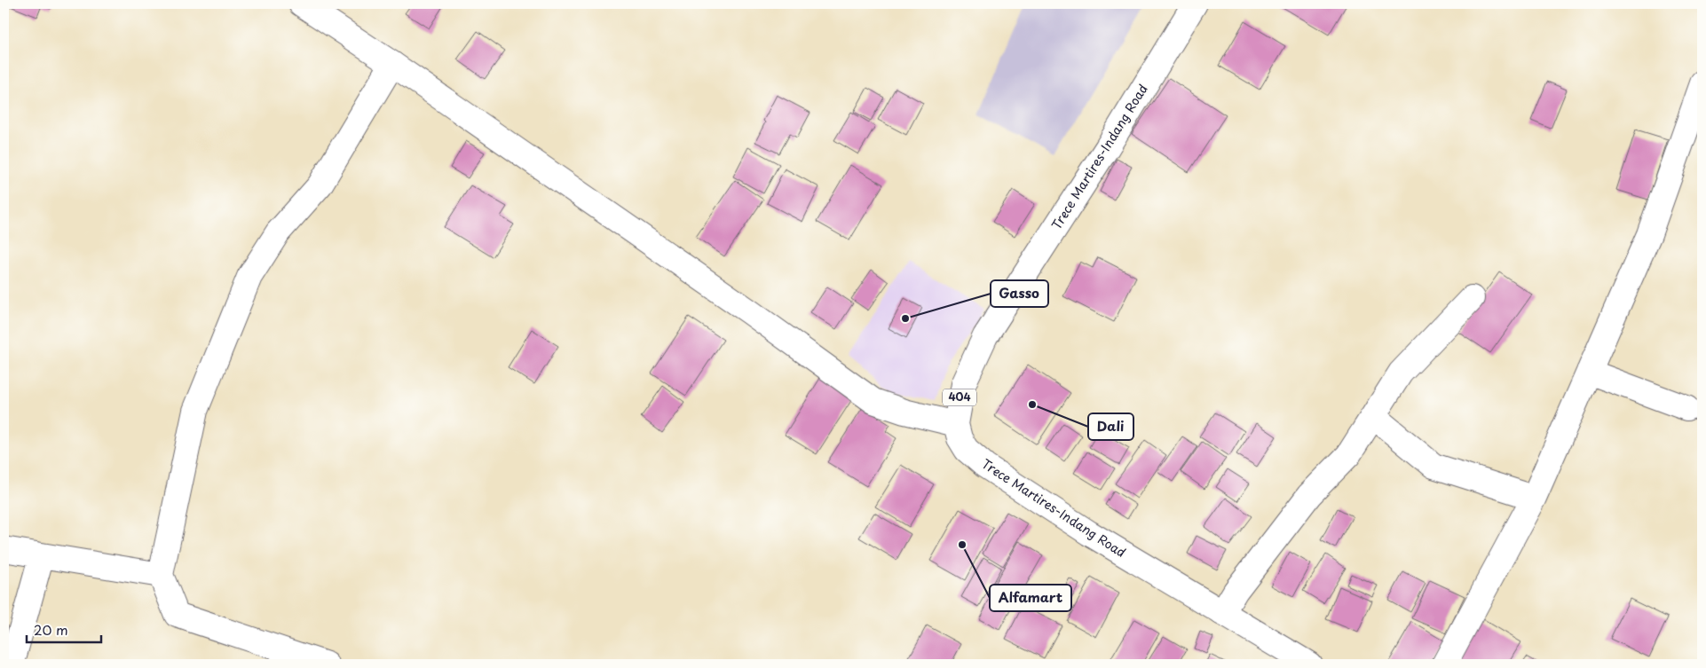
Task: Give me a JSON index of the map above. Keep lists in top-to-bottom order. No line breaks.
{"streets":{"street":["Trece Martires-Indang Road","404"]},"places":["Gasso","Dali","Alfamart"],"scale_bar":"20 m"}
